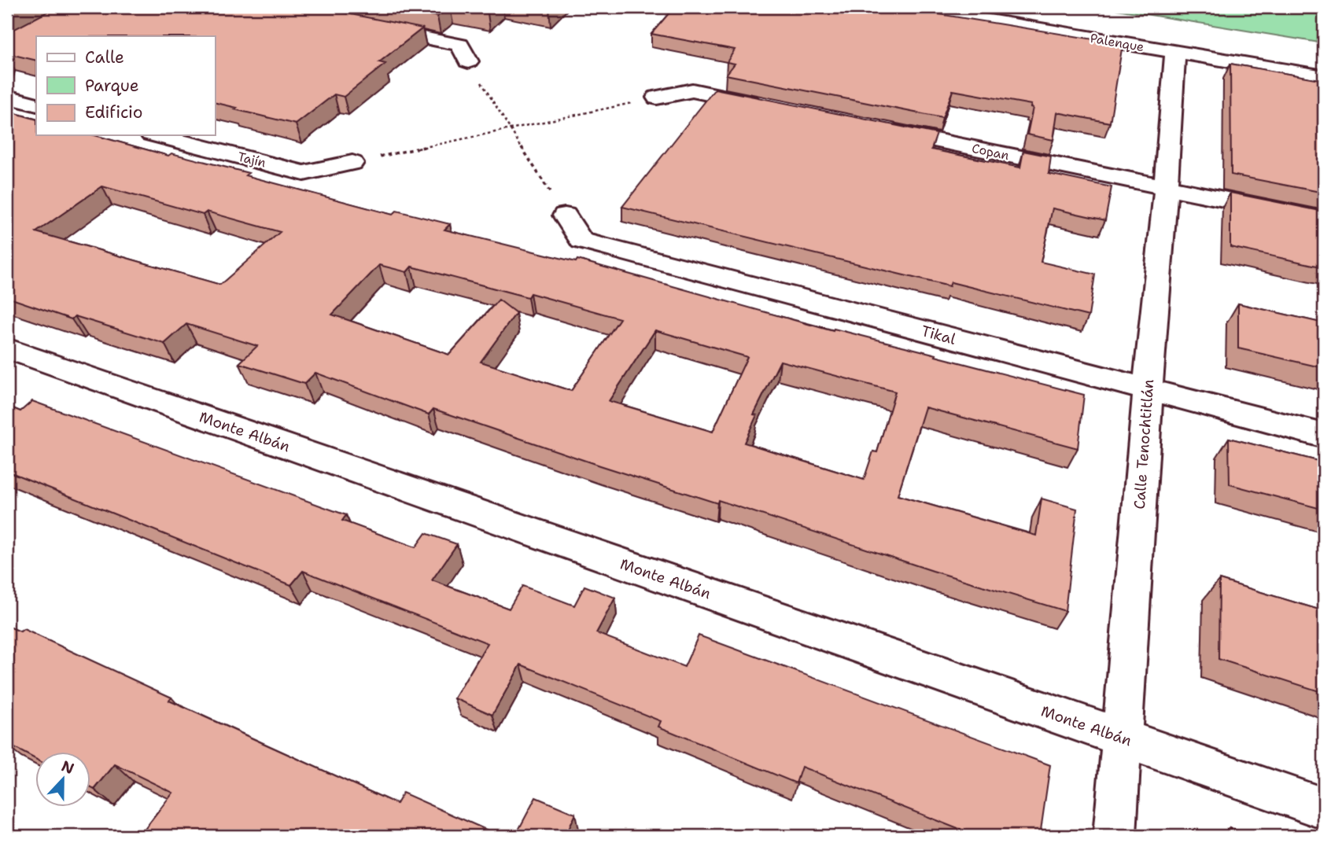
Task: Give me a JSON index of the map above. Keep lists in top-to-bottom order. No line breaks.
{"streets":{"street":["Palenque","Copan","Tajín","Tikal","Monte Albán","Calle Tenochtitlán"]},"crossings":[["Palenque","Calle Tenochtitlán"],["Copan","Calle Tenochtitlán"],["Tikal","Calle Tenochtitlán"],["Monte Albán","Calle Tenochtitlán"]],"legend":["Calle","Parque","Edificio"],"north":"top"}
